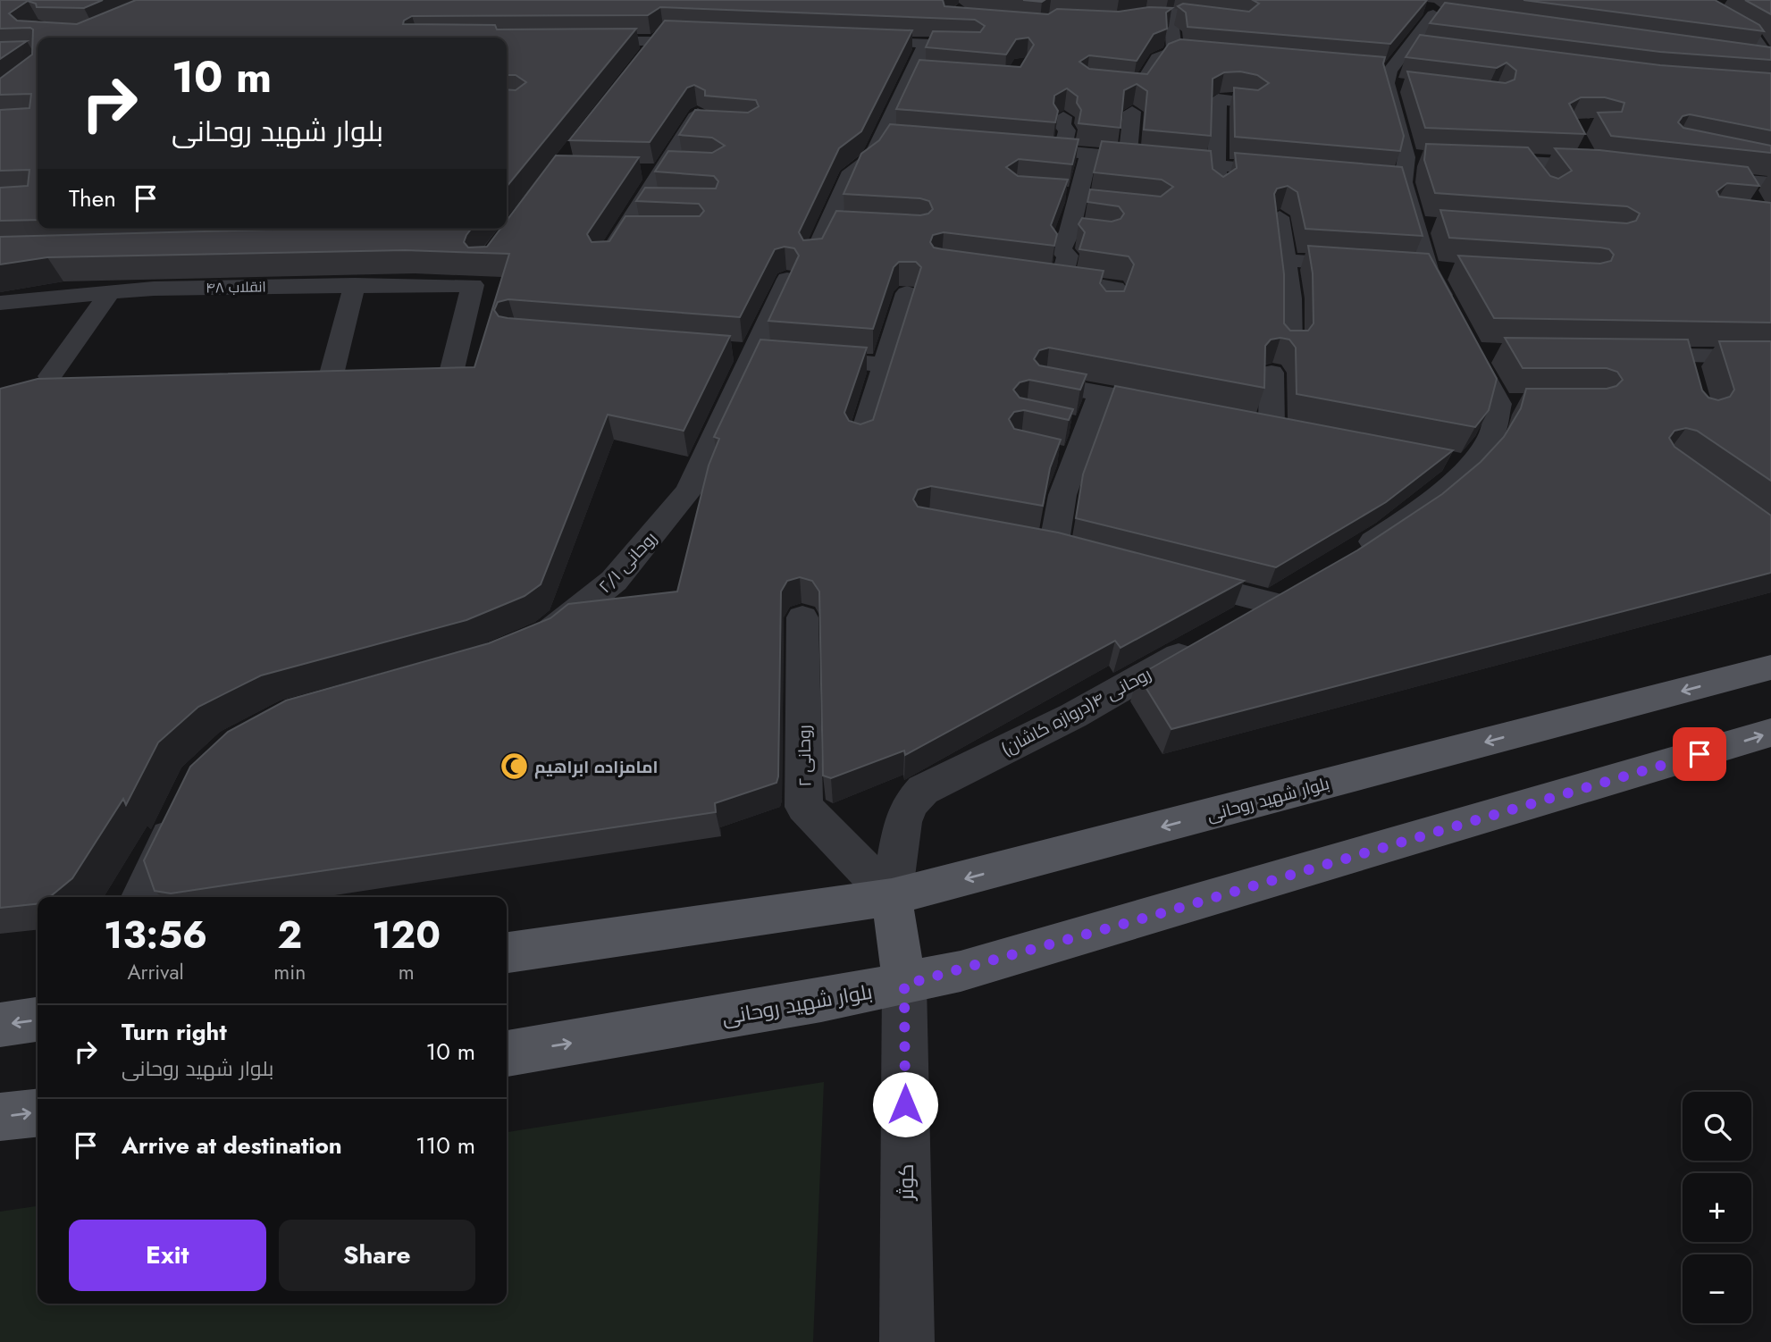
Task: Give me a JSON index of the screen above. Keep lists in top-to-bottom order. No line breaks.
{"streets":{"main road":["بلوار شهید روحانی"],"street":["انقلاب ۴۸","روحانی ۲/۱","روحانی ۴(دروازه کاشان)","روحانی ۲","کوثر"]},"crossings":[["روحانی ۴(دروازه کاشان)","روحانی ۲"],["روحانی ۴(دروازه کاشان)","بلوار شهید روحانی"],["روحانی ۲","بلوار شهید روحانی"],["بلوار شهید روحانی","کوثر"]],"places":{"mosque":["امامزاده ابراهیم"]},"page":{"turn":["10 m","بلوار شهید روحانی"],"then":"Then","eta":["13:56","Arrival","2","min","120","m"],"list":[{"name":"Turn right","note":"بلوار شهید روحانی","value":"10 m"},{"name":"Arrive at destination","value":"110 m"}],"map_buttons":["+","−"],"buttons":["Exit","Share"]}}
